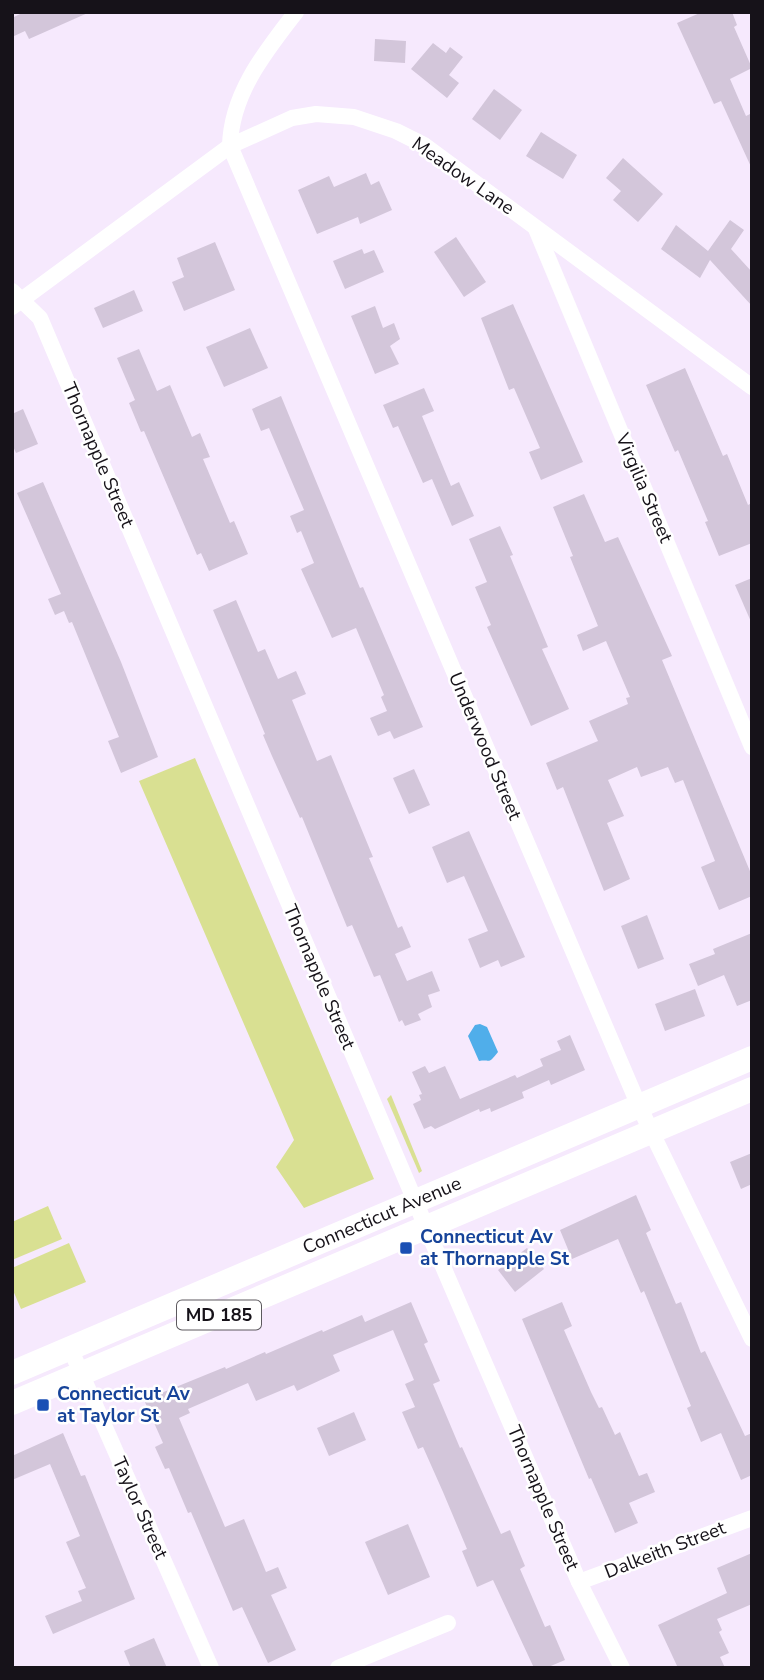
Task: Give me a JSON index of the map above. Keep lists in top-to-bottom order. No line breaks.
{"streets":{"main road":["Connecticut Avenue","MD 185"],"street":["Meadow Lane","Thornapple Street","Virgilia Street","Underwood Street","Taylor Street","Dalkeith Street"]},"crossings":[["Meadow Lane","Thornapple Street"],["Meadow Lane","Virgilia Street"],["Meadow Lane","Underwood Street"],["Thornapple Street","Connecticut Avenue"],["Thornapple Street","Dalkeith Street"],["Underwood Street","Connecticut Avenue"],["Connecticut Avenue","Taylor Street"]],"places":{"transit":["Connecticut Av at Thornapple St","Connecticut Av at Taylor St"]}}
